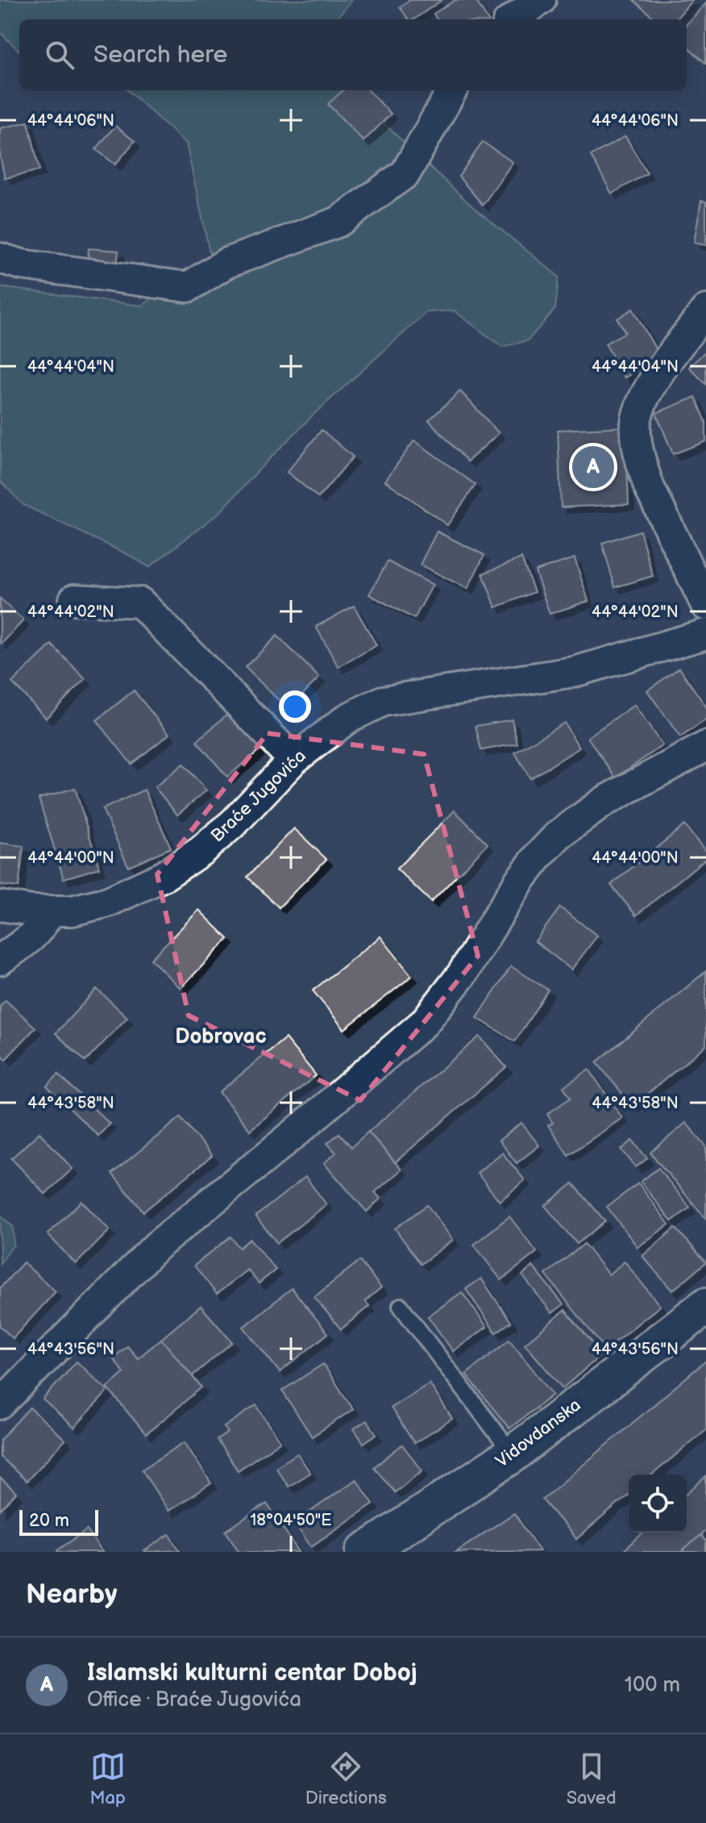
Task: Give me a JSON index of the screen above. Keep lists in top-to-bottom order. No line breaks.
{"streets":{"street":["Braće Jugovića","Vidovdanska"]},"districts":["Dobrovac"],"scale_bar":"20 m","page":{"search":"Search here","pins":"A","scale":"20 m","heading":"Nearby","list":[{"mark":"A","name":"Islamski kulturni centar Doboj","note":"Office · Braće Jugovića","value":"100 m"}],"nav":["Map","Directions","Saved"]},"coordinates":["44°44'06\"N","44°44'04\"N","44°44'02\"N","44°44'00\"N","44°43'58\"N","44°43'56\"N","18°04'50\"E"]}
